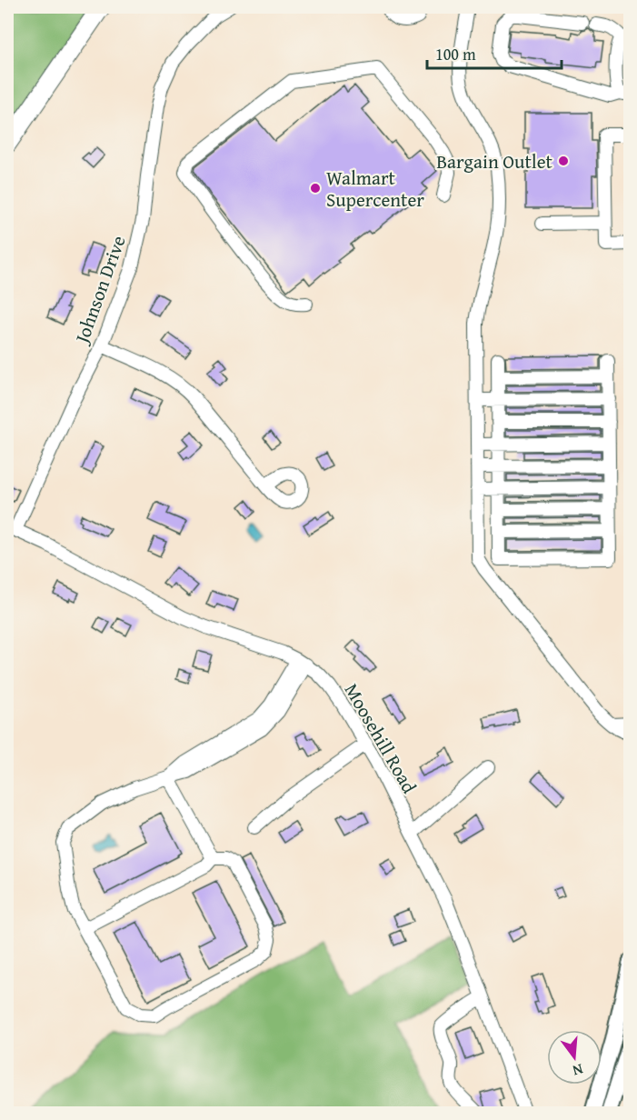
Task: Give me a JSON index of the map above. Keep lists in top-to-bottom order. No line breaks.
{"streets":{"street":["Johnson Drive","Moosehill Road"]},"crossings":[["Johnson Drive","Moosehill Road"]],"places":["Bargain Outlet","Walmart Supercenter"],"scale_bar":"100 m","north":"bottom"}
